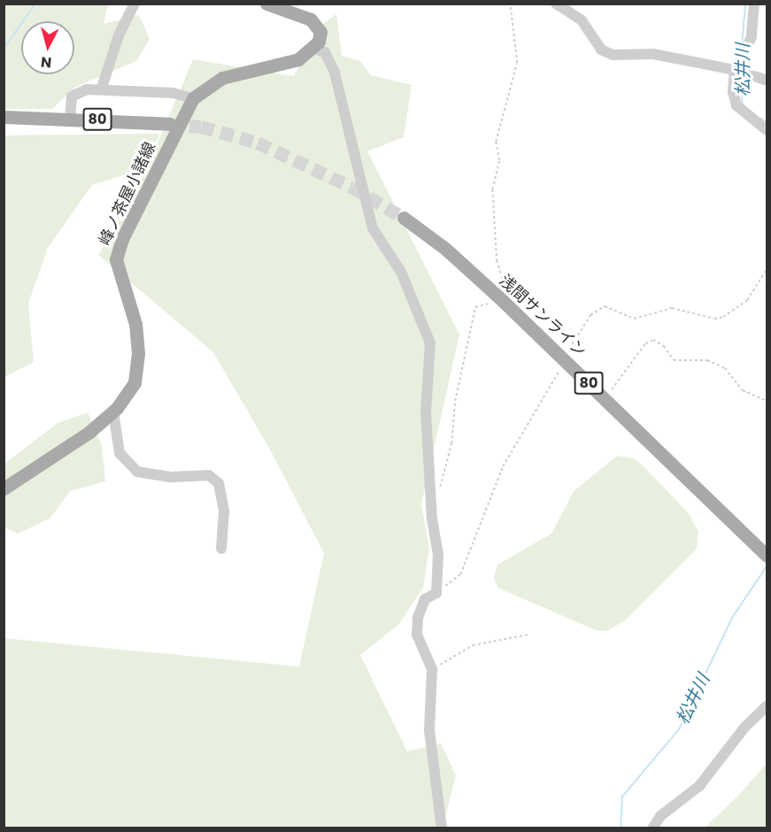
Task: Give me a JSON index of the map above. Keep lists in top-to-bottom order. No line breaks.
{"streets":{"main road":["80","峰ノ茶屋小諸線","浅間サンライン"]},"water":["松井川"],"north":"bottom"}
